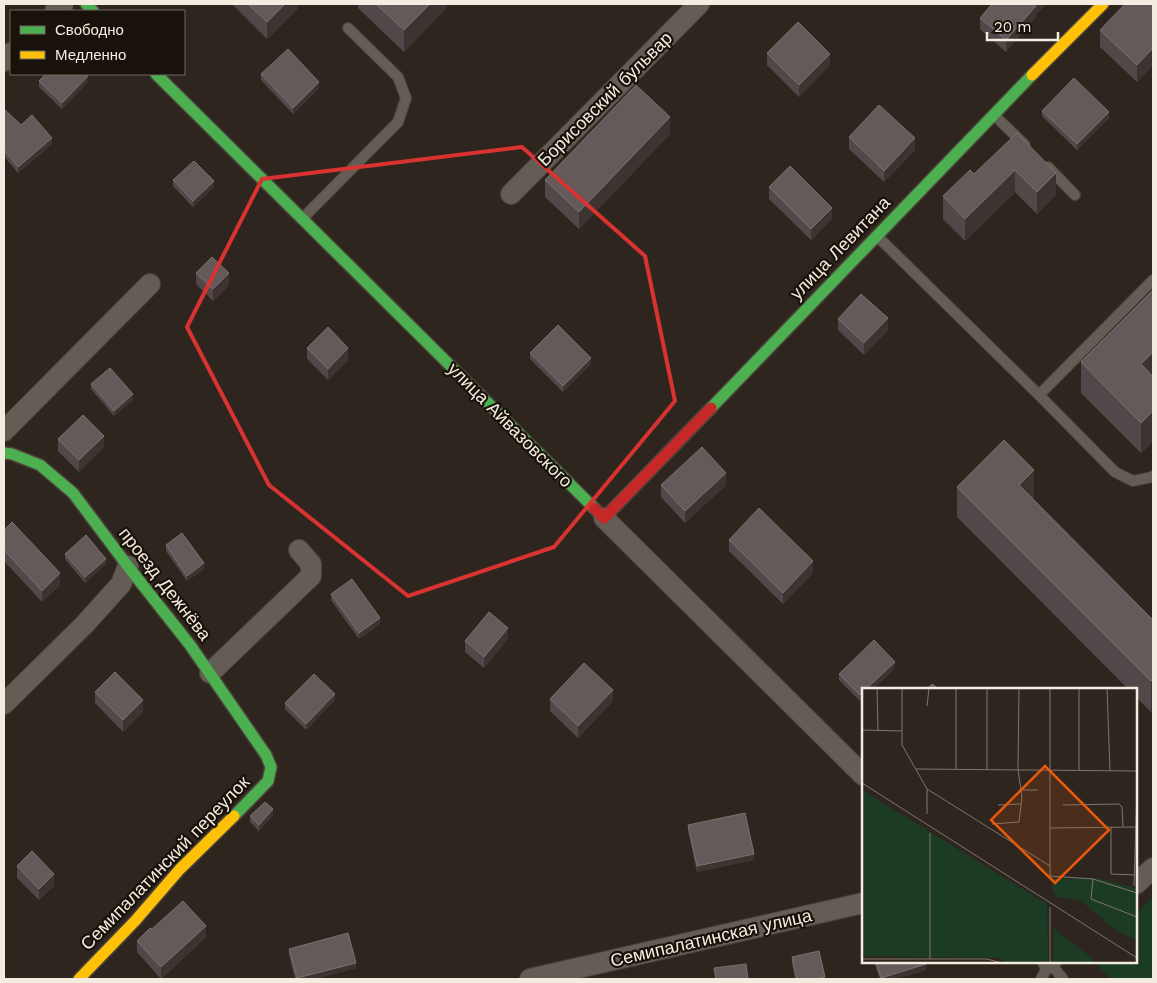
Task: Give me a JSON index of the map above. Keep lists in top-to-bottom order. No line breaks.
{"streets":{"street":["Борисовский бульвар","улица Левитана","улица Айвазовского","проезд Дежнёва","Семипалатинский переулок","Семипалатинская улица"]},"crossings":[["улица Левитана","улица Айвазовского"],["проезд Дежнёва","Семипалатинский переулок"]],"legend":["Свободно","Медленно"],"scale_bar":"20 m"}
